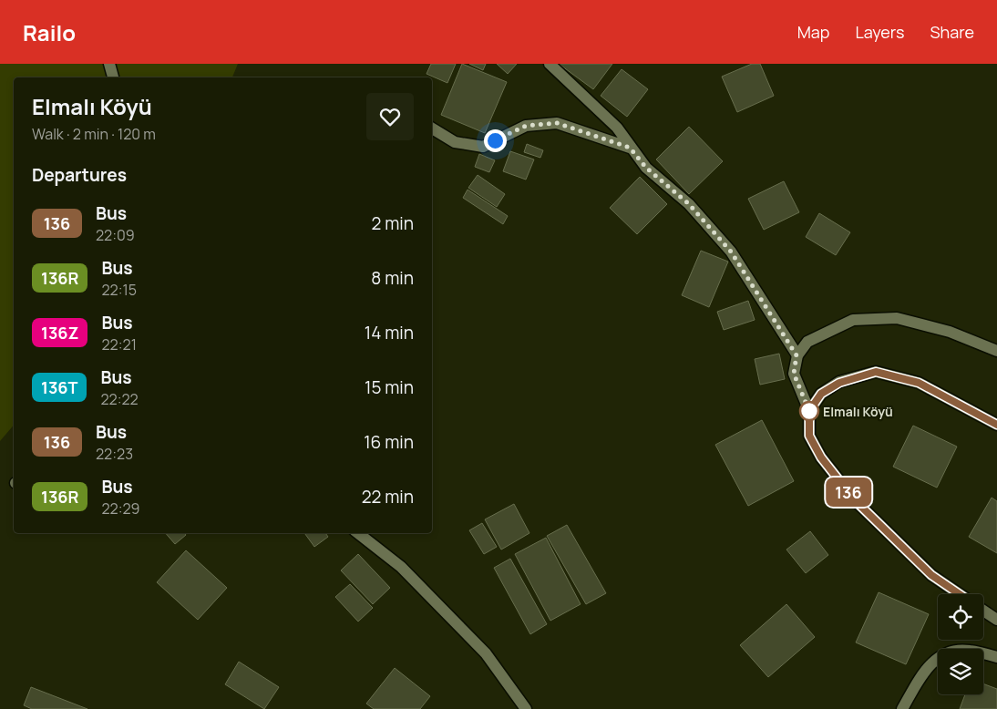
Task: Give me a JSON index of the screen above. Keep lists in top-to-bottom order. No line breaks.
{"places":["Elmalı Köyü"],"lines":["bus line 136"],"page":{"header":"Railo","nav":["Map","Layers","Share"],"on_map":"136","heading":[["Elmalı Köyü","Walk · 2 min · 120 m"],"Departures"],"list":[{"mark":"136","name":"Bus","note":"22:09","value":"2 min"},{"mark":"136R","name":"Bus","note":"22:15","value":"8 min"},{"mark":"136Z","name":"Bus","note":"22:21","value":"14 min"},{"mark":"136T","name":"Bus","note":"22:22","value":"15 min"},{"mark":"136","name":"Bus","note":"22:23","value":"16 min"},{"mark":"136R","name":"Bus","note":"22:29","value":"22 min"}]}}
